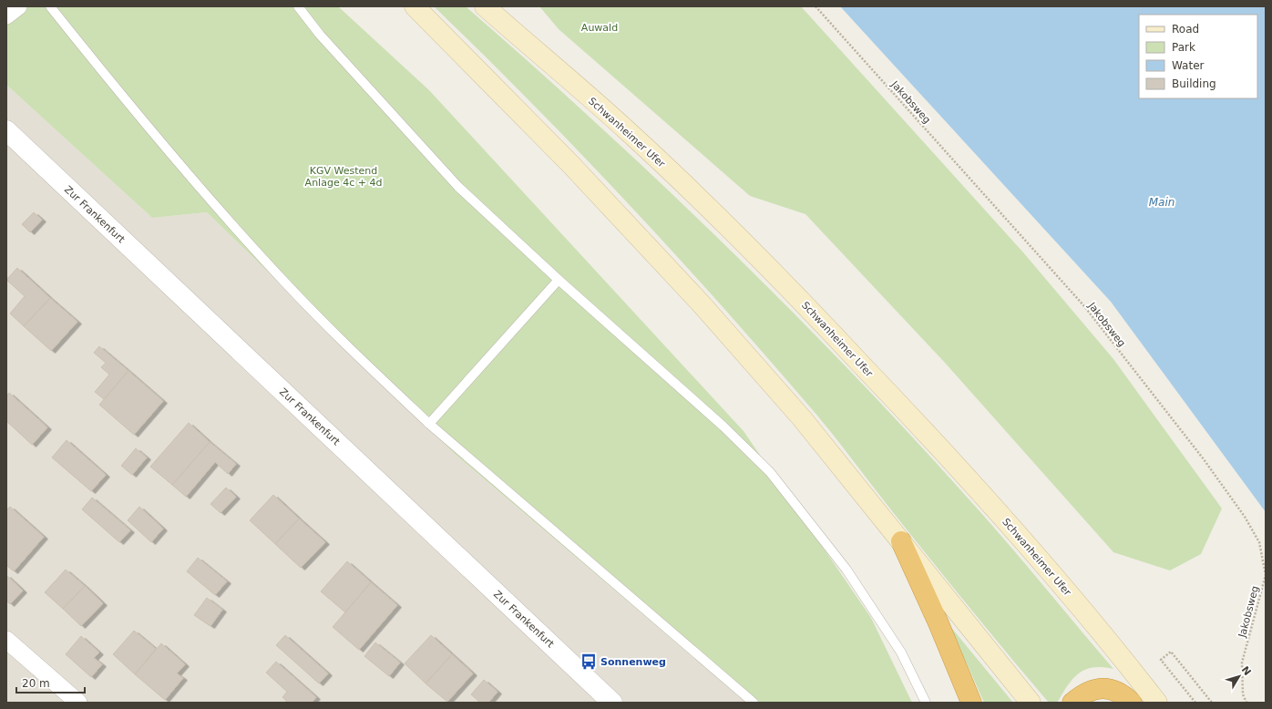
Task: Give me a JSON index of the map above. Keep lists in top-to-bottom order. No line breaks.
{"streets":{"main road":["Schwanheimer Ufer"],"street":["Zur Frankenfurt"],"path":["Jakobsweg"]},"water":["Main"],"parks":["Auwald","KGV Westend Anlage 4c + 4d"],"places":{"bus stop":["Sonnenweg"]},"legend":["Road","Park","Water","Building"],"scale_bar":"20 m","north":"top right"}
